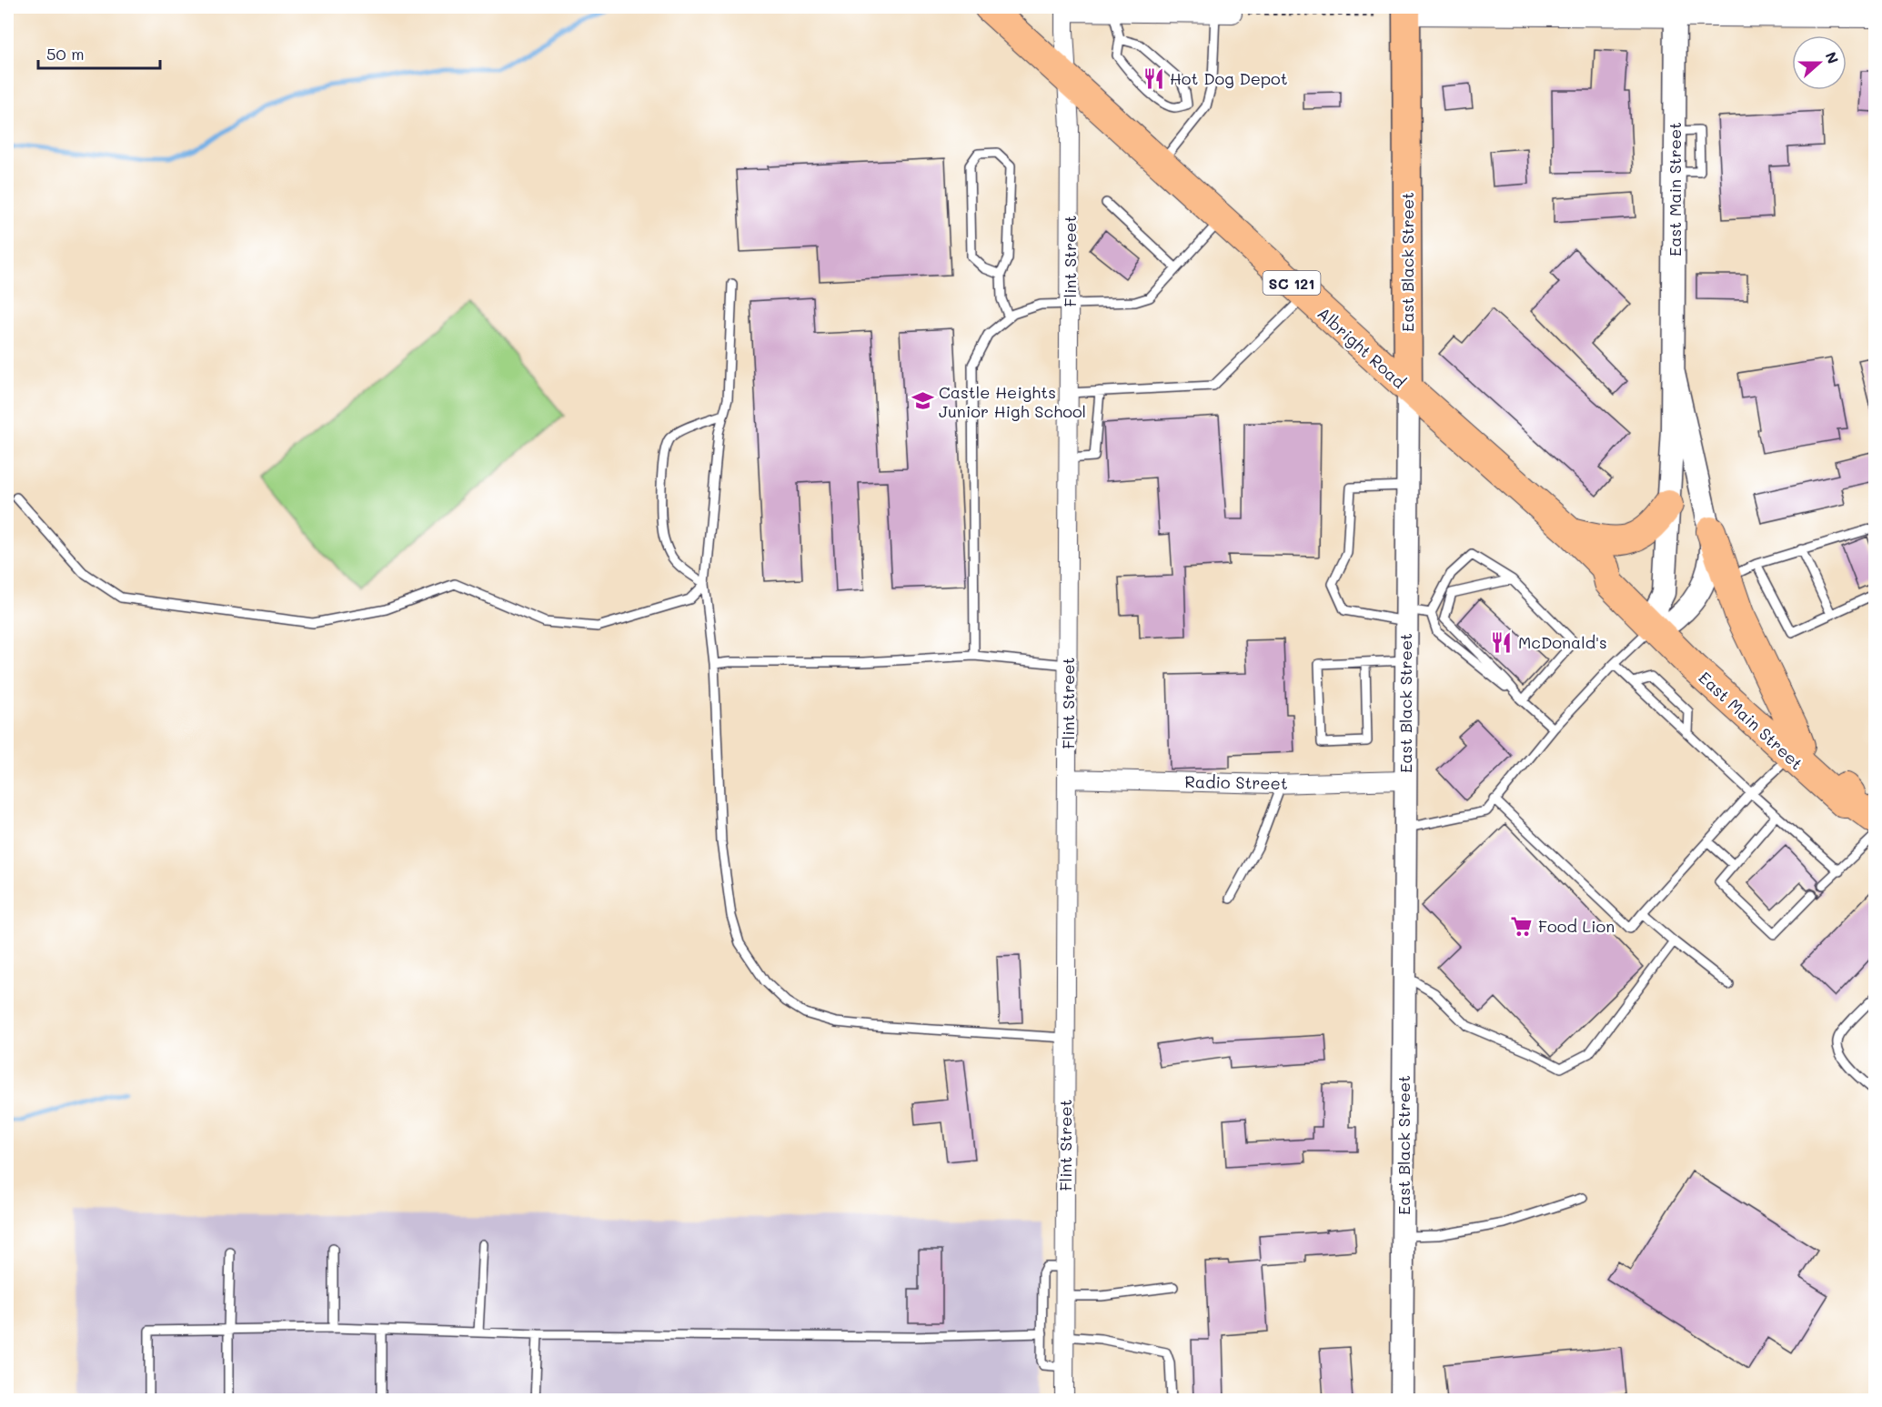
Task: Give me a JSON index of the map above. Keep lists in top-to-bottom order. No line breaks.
{"streets":{"highway":["East Main Street","SC 121","Albright Road"],"main road":["East Black Street"],"street":["Flint Street","Radio Street"]},"crossings":[["East Main Street","Albright Road"],["Flint Street","Albright Road"],["Flint Street","Radio Street"],["East Black Street","Albright Road"],["East Black Street","Radio Street"]],"places":{"restaurant":["Hot Dog Depot","McDonald's"],"school or university":["Castle Heights Junior High School"],"supermarket":["Food Lion"]},"scale_bar":"50 m","north":"right"}
